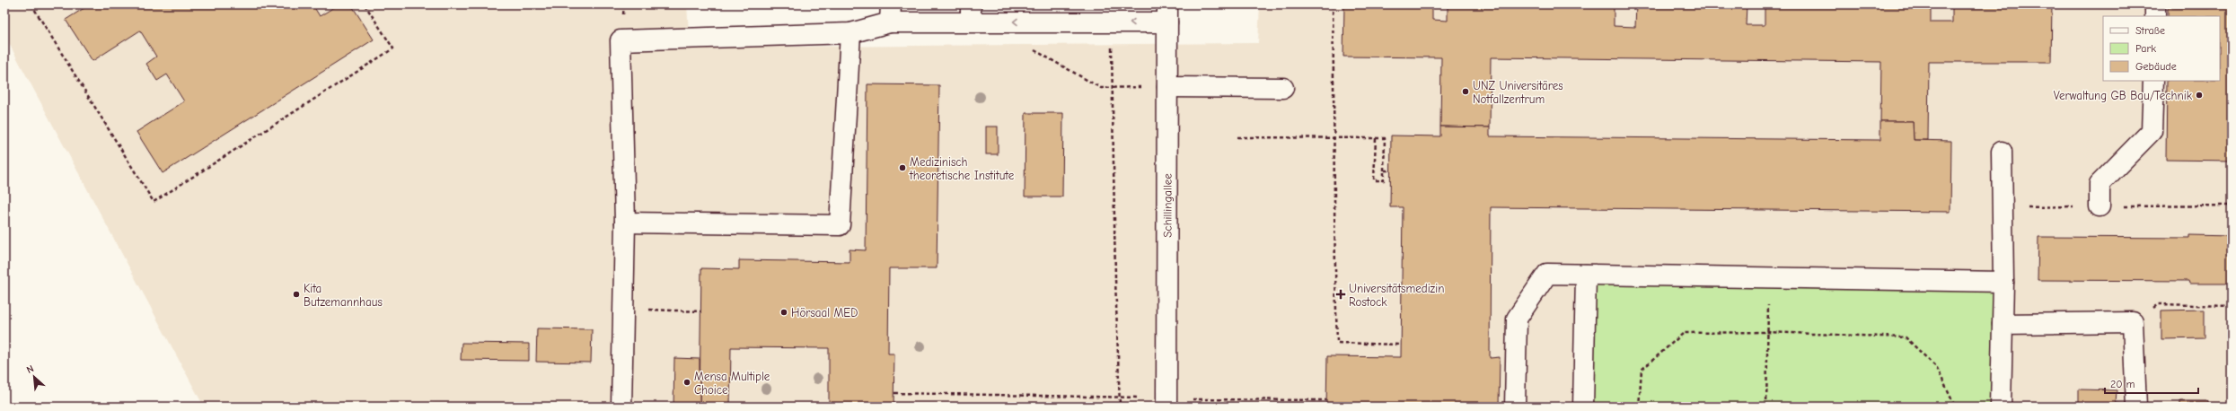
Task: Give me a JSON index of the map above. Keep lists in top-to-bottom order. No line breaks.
{"streets":{"street":["Schillingallee"]},"places":{"other":["UNZ Universitäres Notfallzentrum","Verwaltung GB Bau/Technik","Medizinisch theoretische Institute","Kita Butzemannhaus","Hörsaal MED","Mensa Multiple Choice"],"health":["Universitätsmedizin Rostock"]},"legend":["Straße","Park","Gebäude"],"scale_bar":"20 m","north":"top left"}
